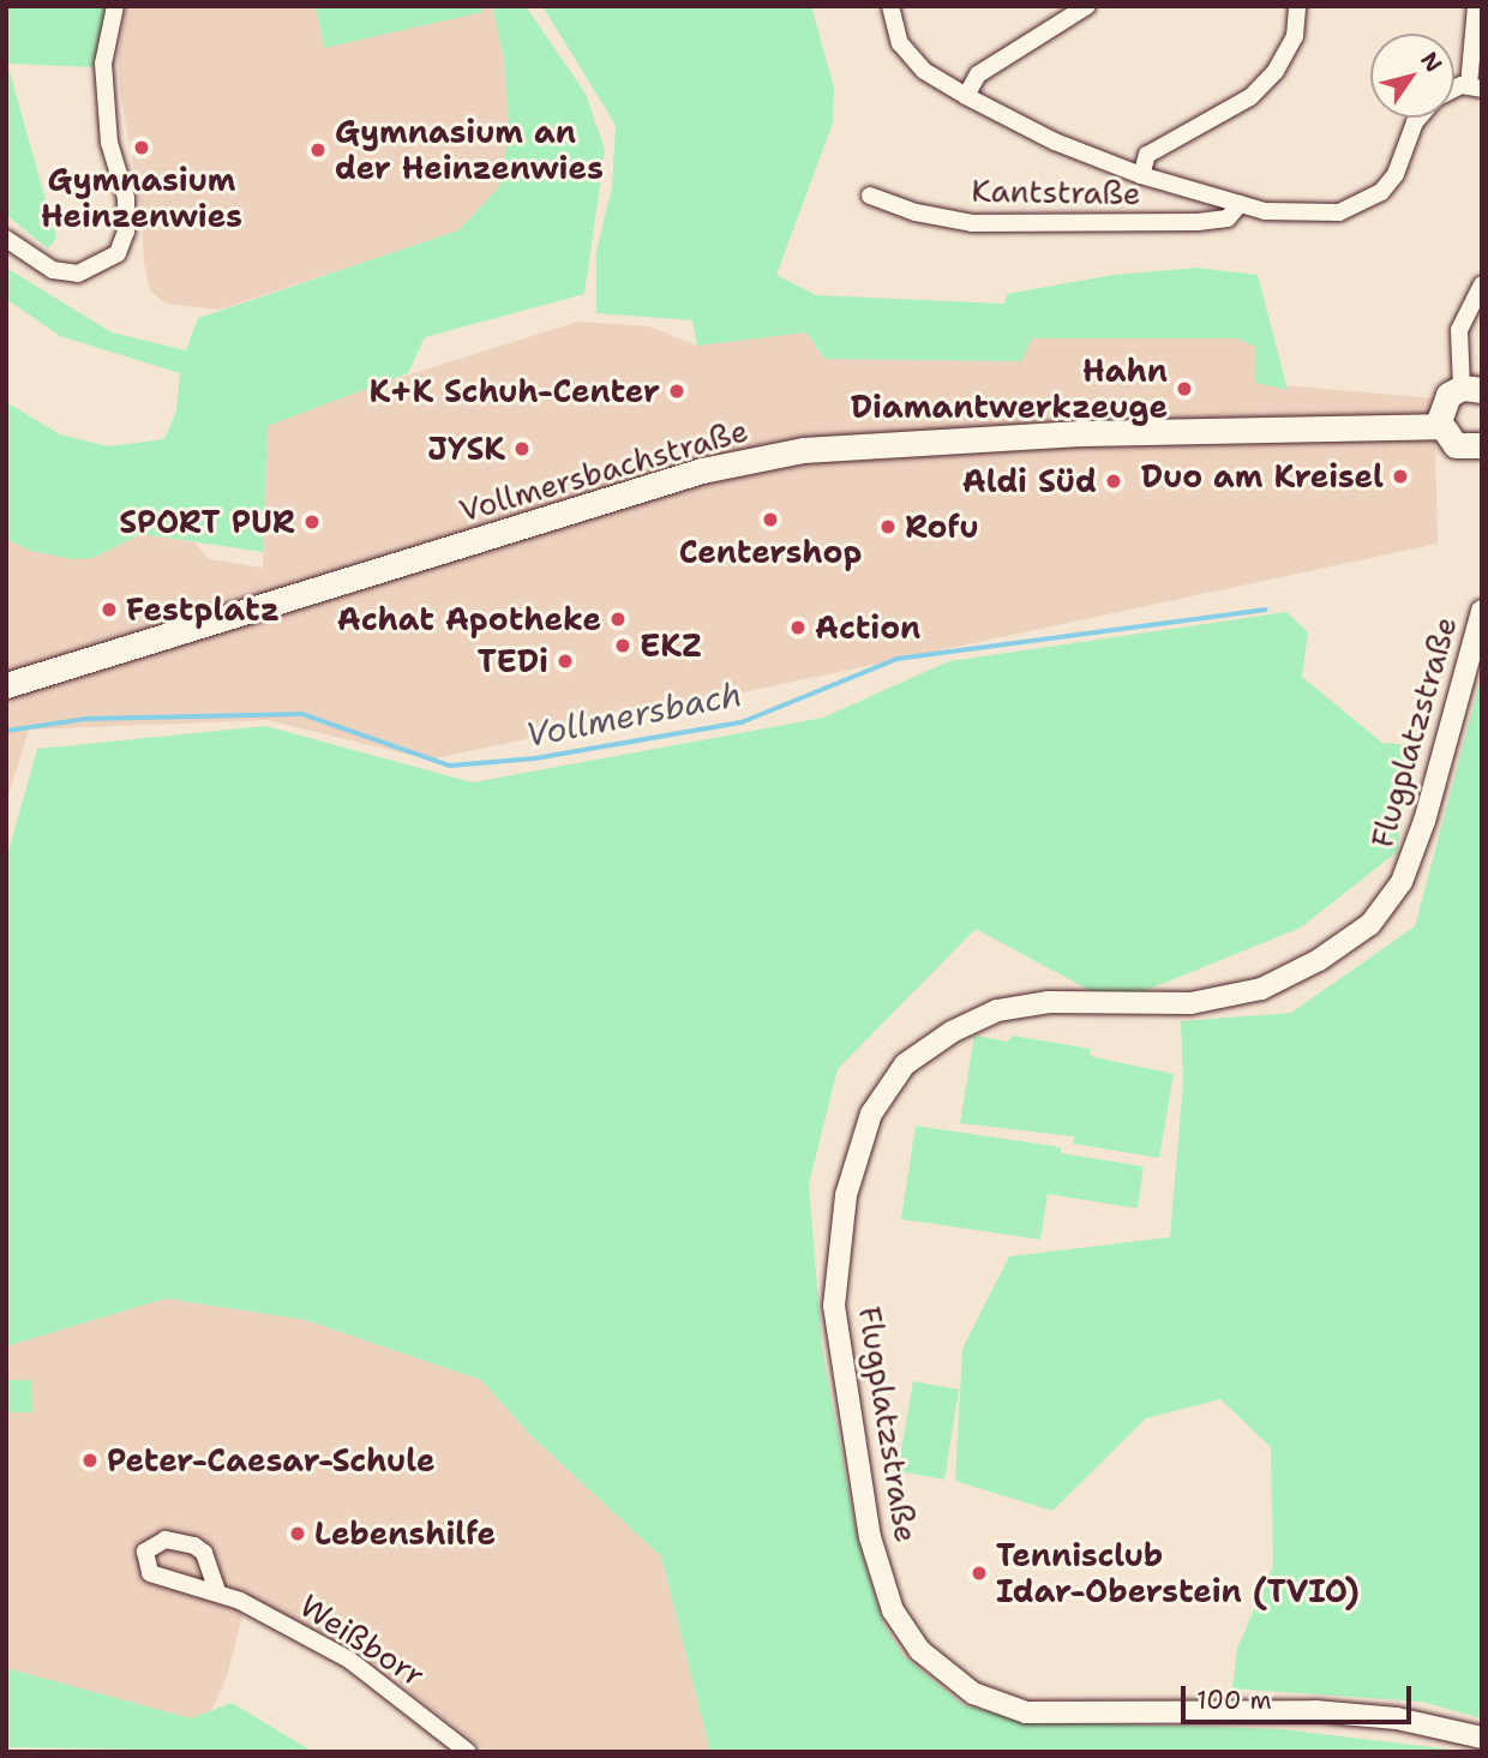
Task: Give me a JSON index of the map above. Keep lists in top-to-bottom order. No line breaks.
{"streets":{"main road":["Vollmersbachstraße"],"street":["Kantstraße","Flugplatzstraße","Weißborr"]},"water":["Vollmersbach"],"places":["Gymnasium Heinzenwies","Gymnasium an der Heinzenwies","Hahn Diamantwerkzeuge","K+K Schuh-Center","JYSK","Duo am Kreisel","Aldi Süd","Centershop","SPORT PUR","Rofu","Festplatz","Achat Apotheke","Action","EKZ","TEDi","Peter-Caesar-Schule","Lebenshilfe","Tennisclub Idar-Oberstein (TVIO)"],"scale_bar":"100 m","north":"top right"}
